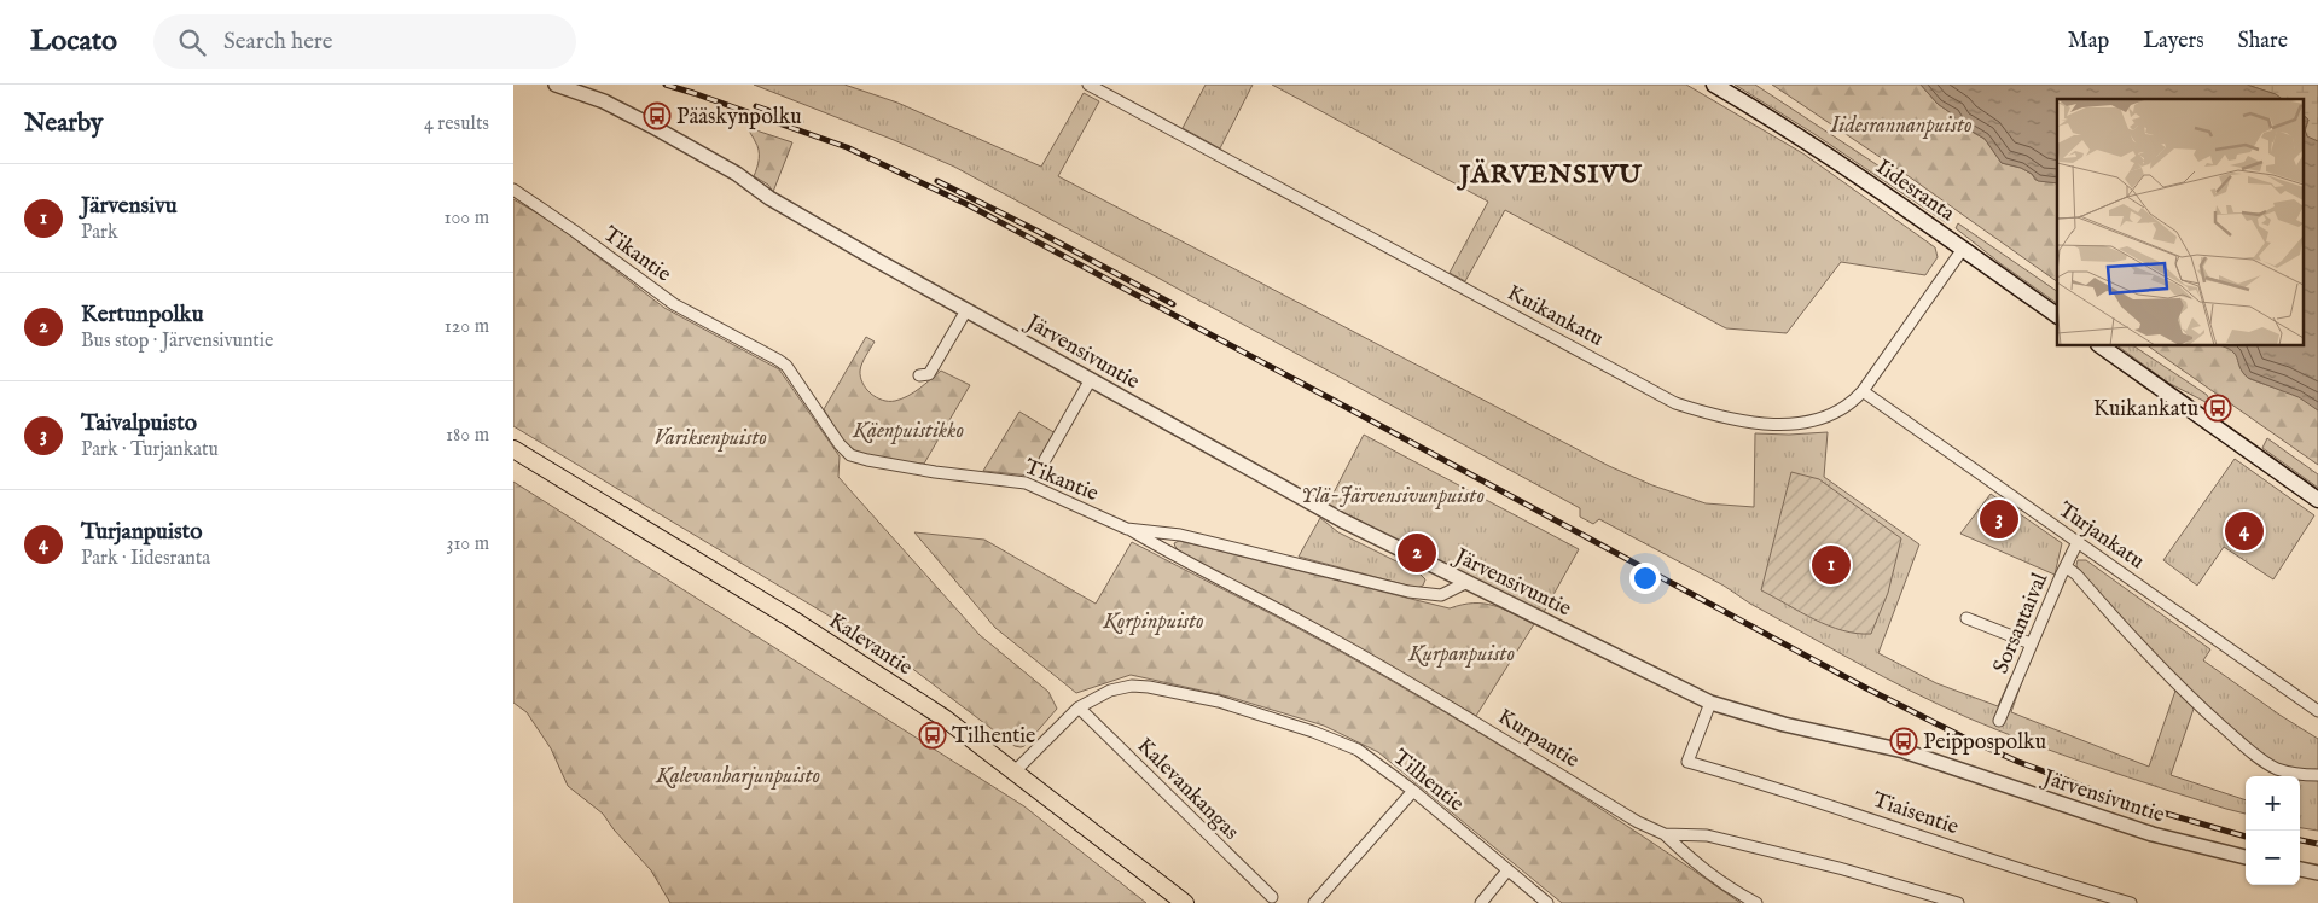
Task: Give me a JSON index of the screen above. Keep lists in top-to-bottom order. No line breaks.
{"streets":{"main road":["Iidesranta","Kalevantie"],"street":["Tikantie","Kuikankatu","Järvensivuntie","Turjankatu","Sorsantaival","Kurpantie","Tilhentie","Kalevankangas","Tiaisentie"]},"crossings":[["Iidesranta","Kuikankatu"],["Tikantie","Järvensivuntie"],["Tikantie","Kurpantie"],["Kuikankatu","Turjankatu"],["Järvensivuntie","Tiaisentie"],["Turjankatu","Sorsantaival"],["Kalevantie","Tilhentie"],["Tilhentie","Kalevankangas"]],"districts":["JÄRVENSIVU"],"parks":["Iidesrannanpuisto","Käenpuistikko","Variksenpuisto","Ylä-Järvensivunpuisto","Korpinpuisto","Kurpanpuisto","Kalevanharjunpuisto"],"places":{"bus stop":["Pääskynpolku","Kuikankatu","Tilhentie","Peippospolku"]},"page":{"header":"Locato","search":"Search here","nav":["Map","Layers","Share"],"heading":["Nearby","4 results"],"list":[{"mark":"1","name":"Järvensivu","note":"Park","value":"100 m"},{"mark":"2","name":"Kertunpolku","note":"Bus stop · Järvensivuntie","value":"120 m"},{"mark":"3","name":"Taivalpuisto","note":"Park · Turjankatu","value":"180 m"},{"mark":"4","name":"Turjanpuisto","note":"Park · Iidesranta","value":"310 m"}],"pins":["3","4","2","1"],"map_buttons":["+","−"]}}
